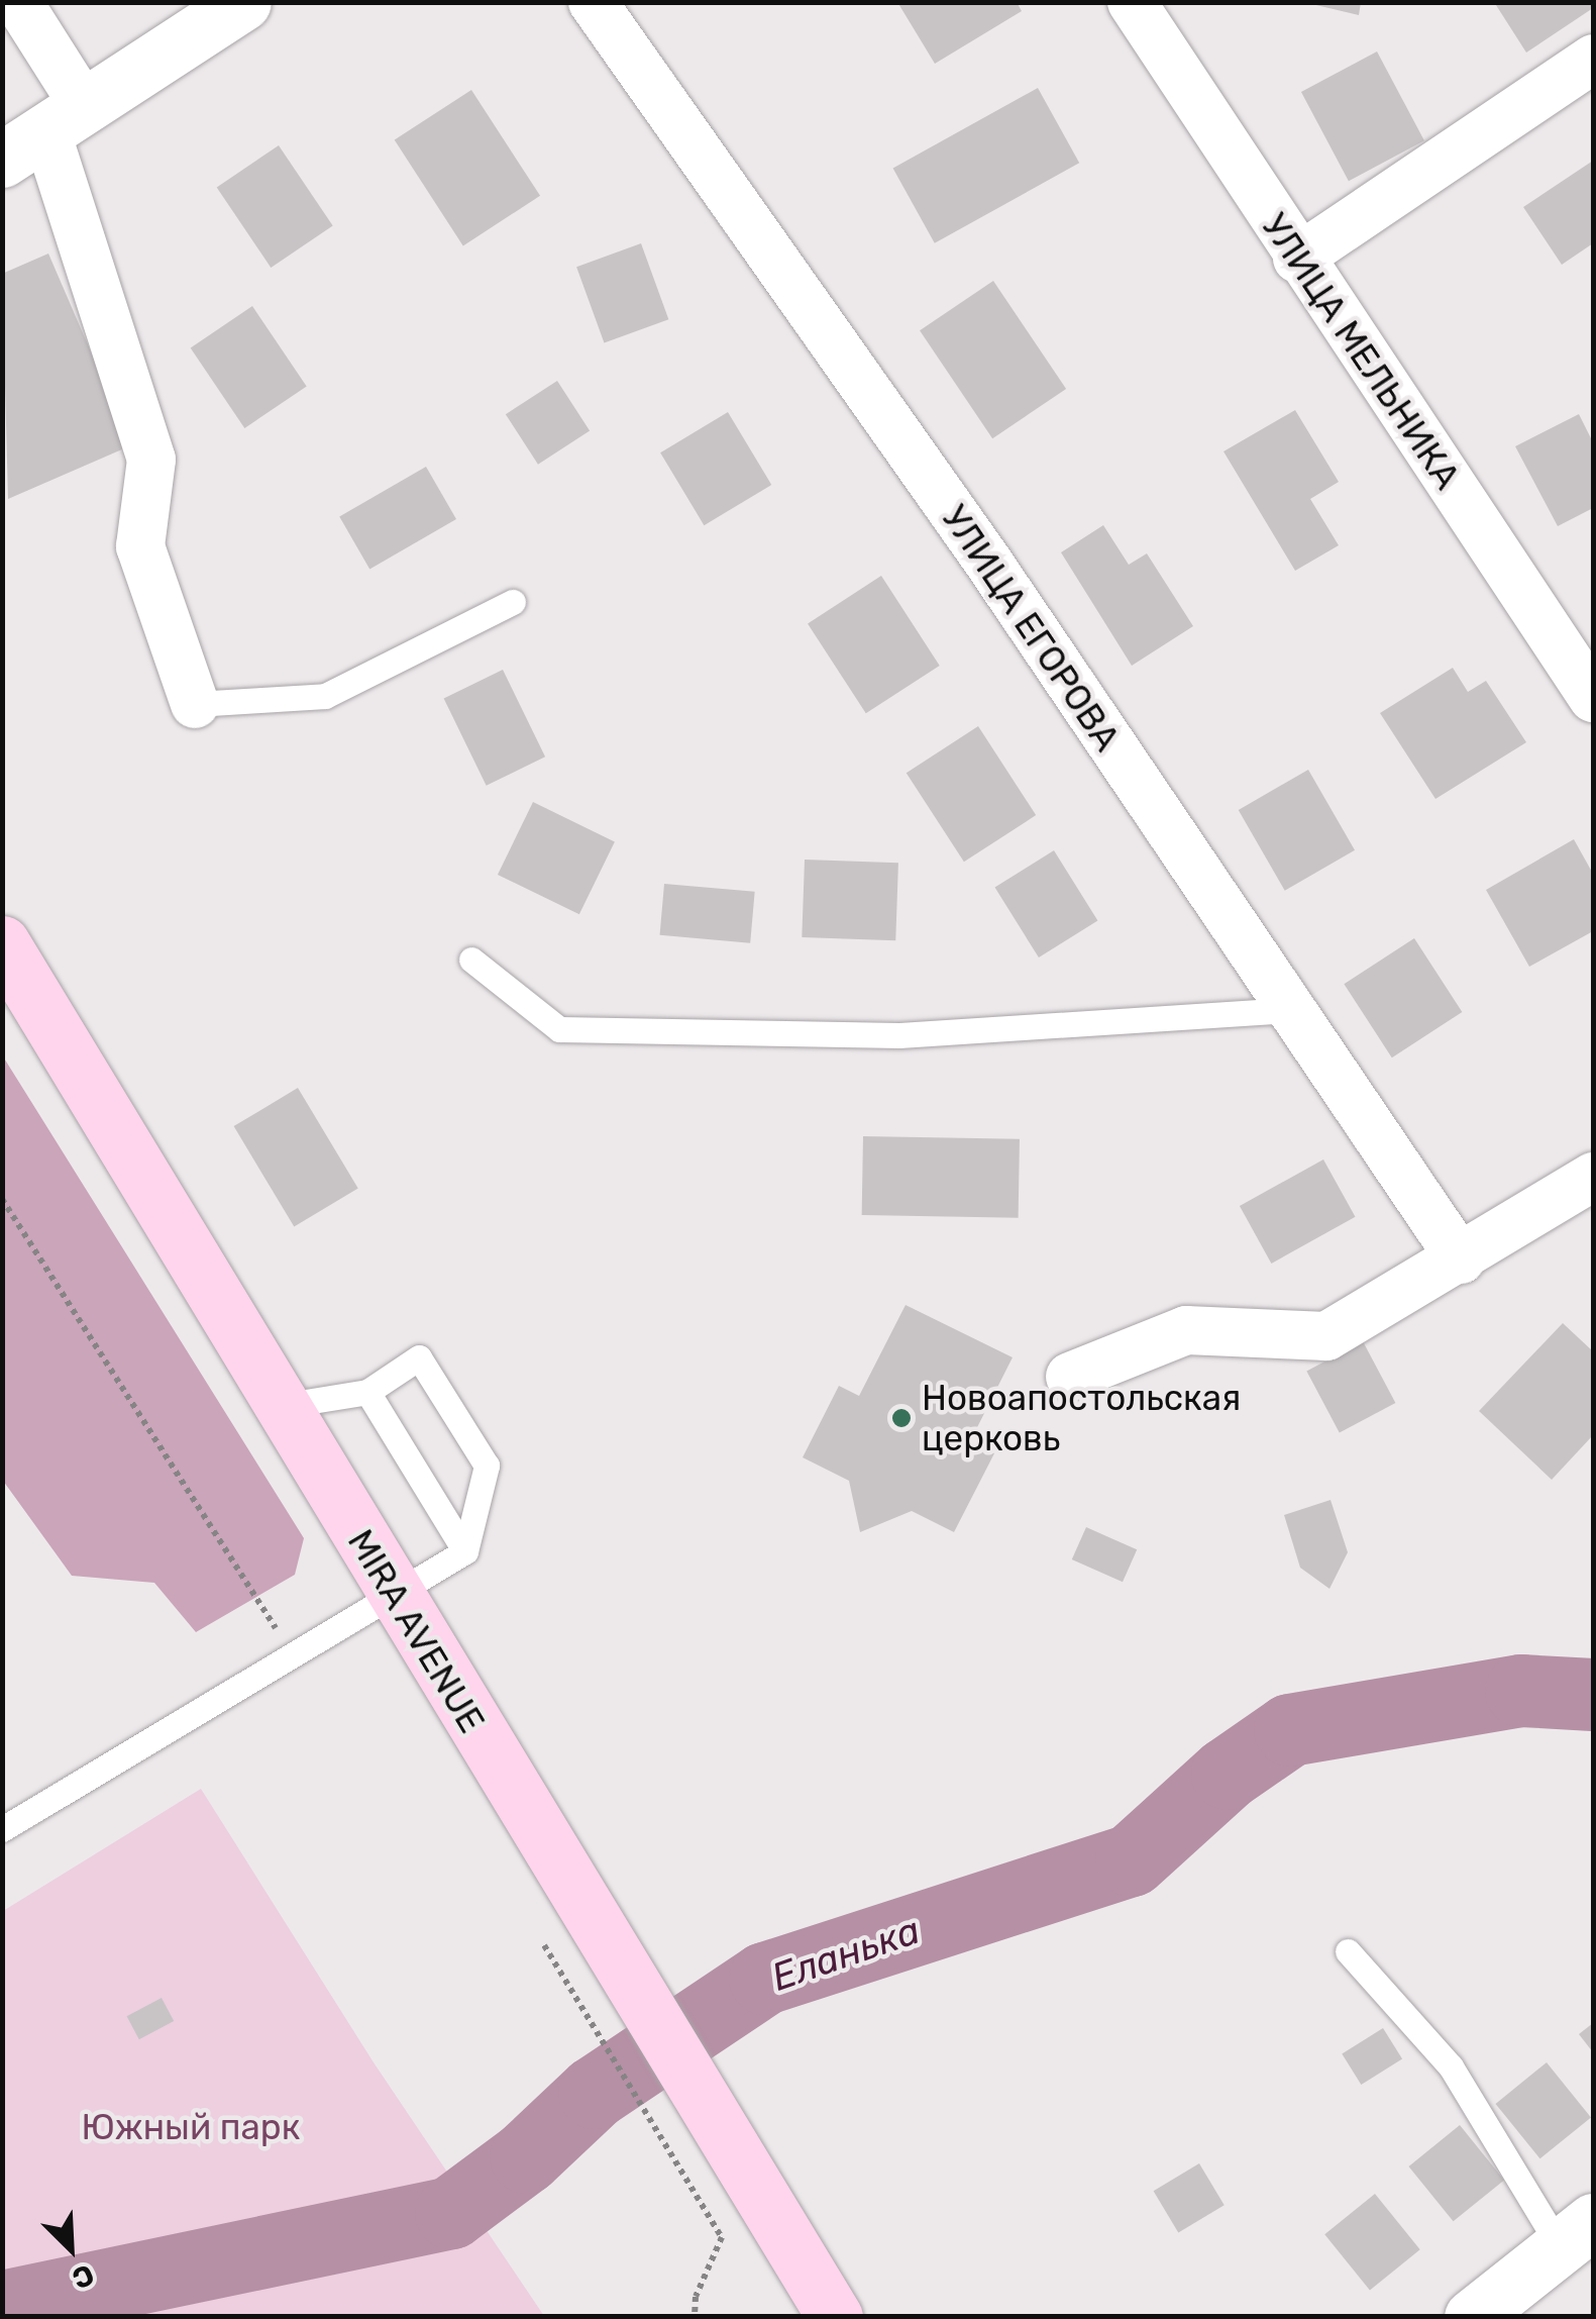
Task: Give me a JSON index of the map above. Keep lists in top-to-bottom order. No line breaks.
{"streets":{"main road":["MIRA AVENUE"],"street":["УЛИЦА МЕЛЬНИКА","УЛИЦА ЕГОРОВА"]},"water":["Еланька"],"parks":["Южный парк"],"places":["Новоапостольская церковь"],"north":"bottom right"}
